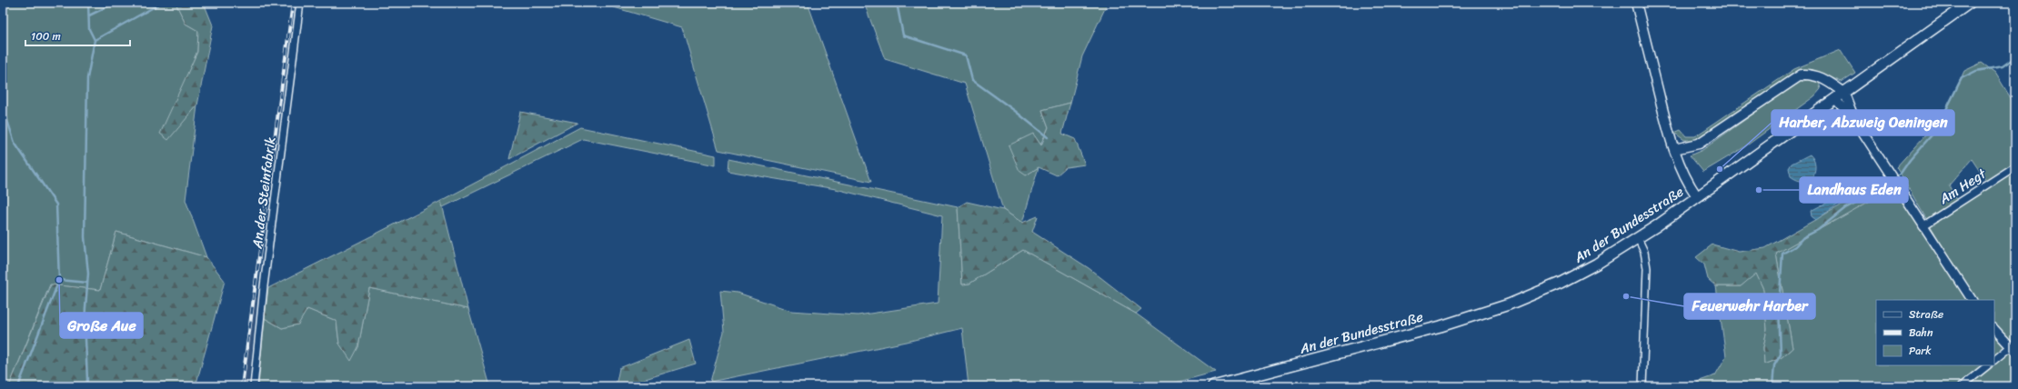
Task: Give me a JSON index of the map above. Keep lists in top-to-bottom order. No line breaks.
{"streets":{"main road":["An der Bundesstraße"],"street":["Am Hegt","An der Steinfabrik"]},"places":["Harber, Abzweig Oeningen","Landhaus Eden","Große Aue","Feuerwehr Harber"],"legend":["Straße","Bahn","Park"],"scale_bar":"100 m"}
